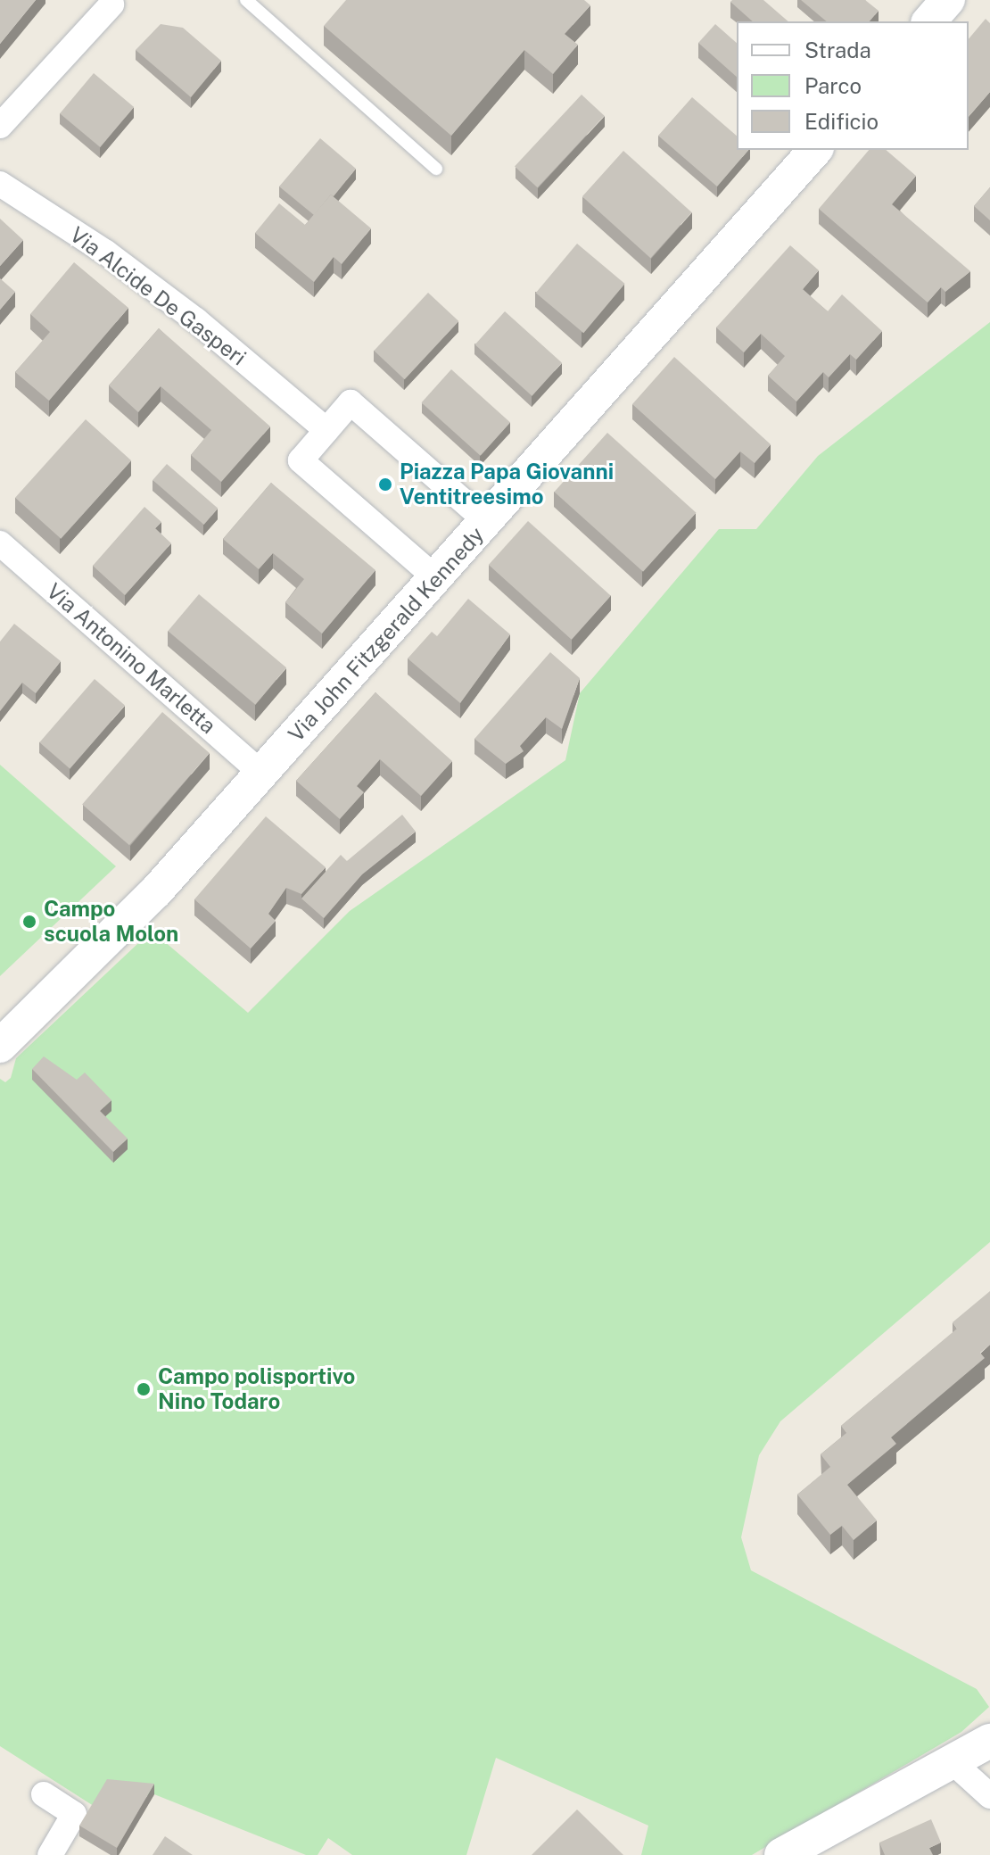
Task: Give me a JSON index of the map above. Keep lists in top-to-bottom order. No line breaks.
{"streets":{"street":["Via Alcide De Gasperi","Via John Fitzgerald Kennedy","Via Antonino Marletta"]},"crossings":[["Via John Fitzgerald Kennedy","Via Antonino Marletta"]],"places":["Piazza Papa Giovanni Ventitreesimo","Campo scuola Molon","Campo polisportivo Nino Todaro"],"legend":["Strada","Parco","Edificio"]}
